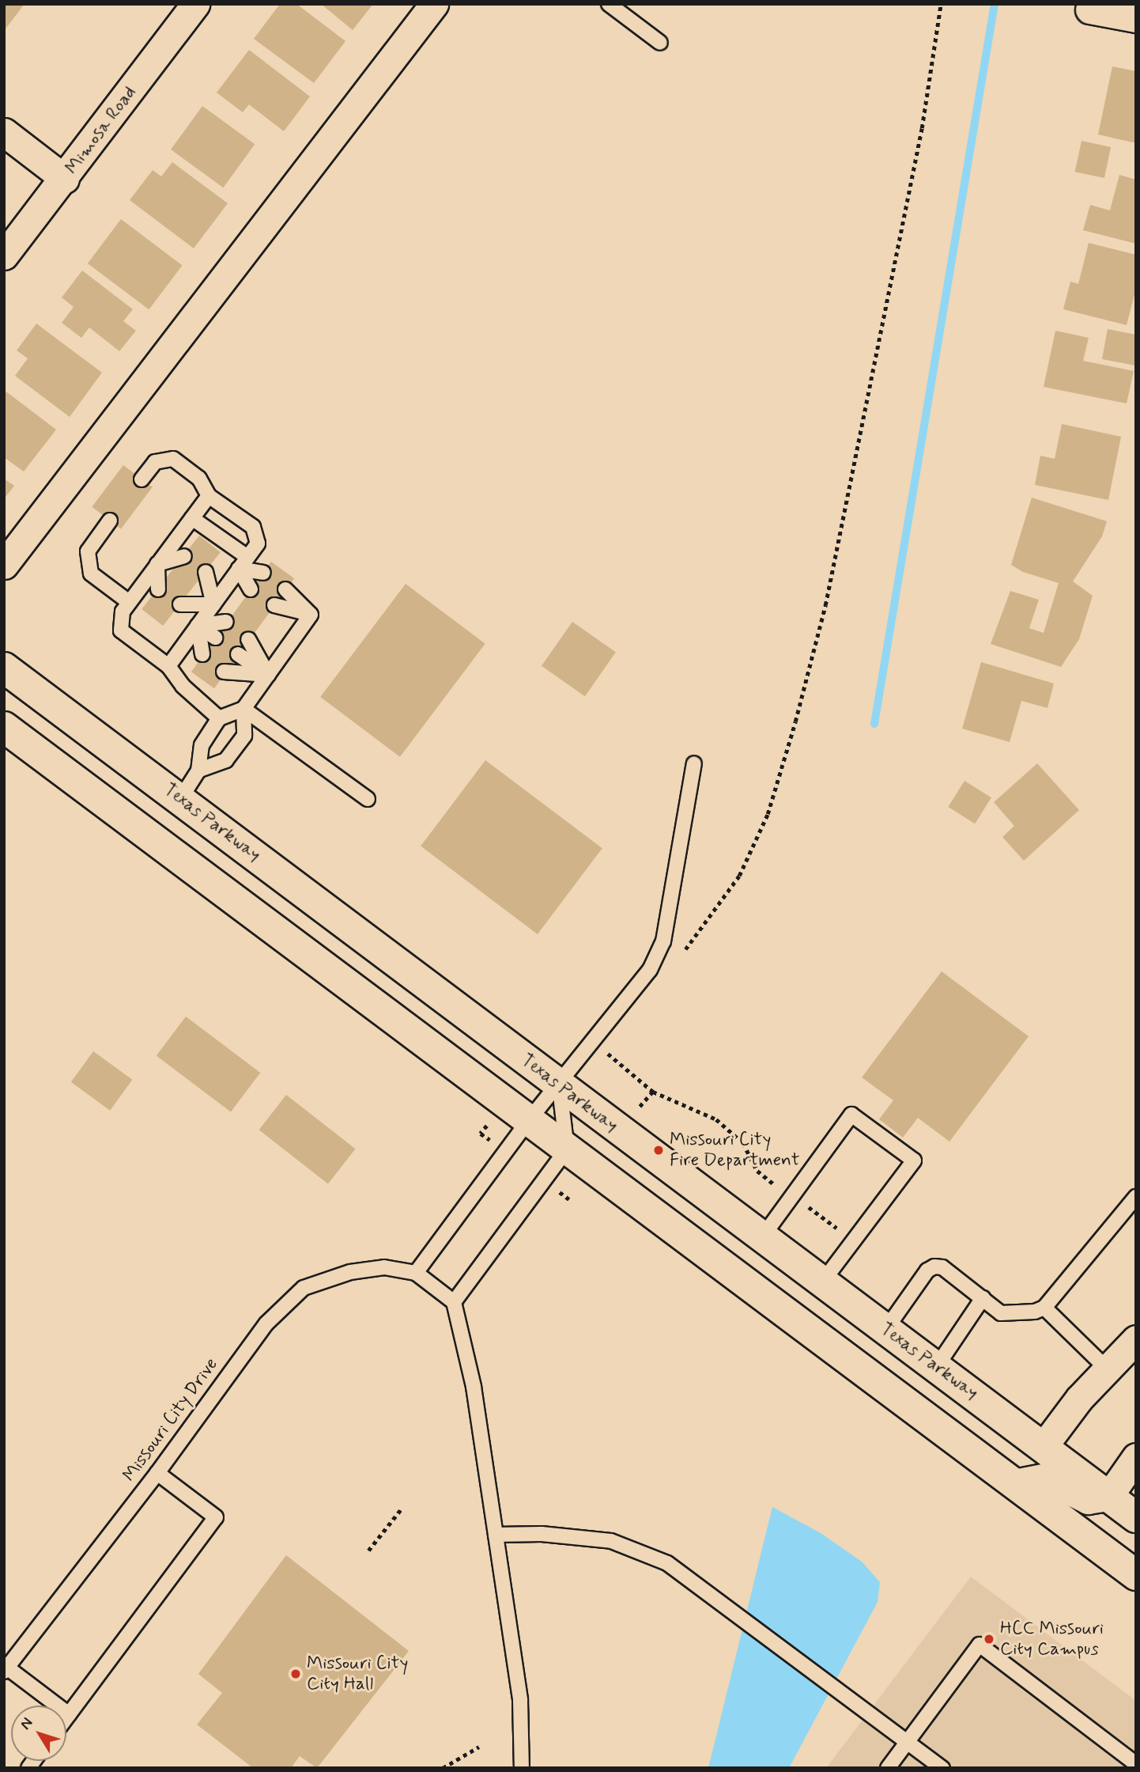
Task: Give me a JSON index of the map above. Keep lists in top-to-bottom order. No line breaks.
{"streets":{"main road":["Texas Parkway"],"street":["Mimosa Road"],"lane":["Missouri City Drive"]},"places":["Missouri City Fire Department","HCC Missouri City Campus","Missouri City City Hall"],"north":"top left"}
